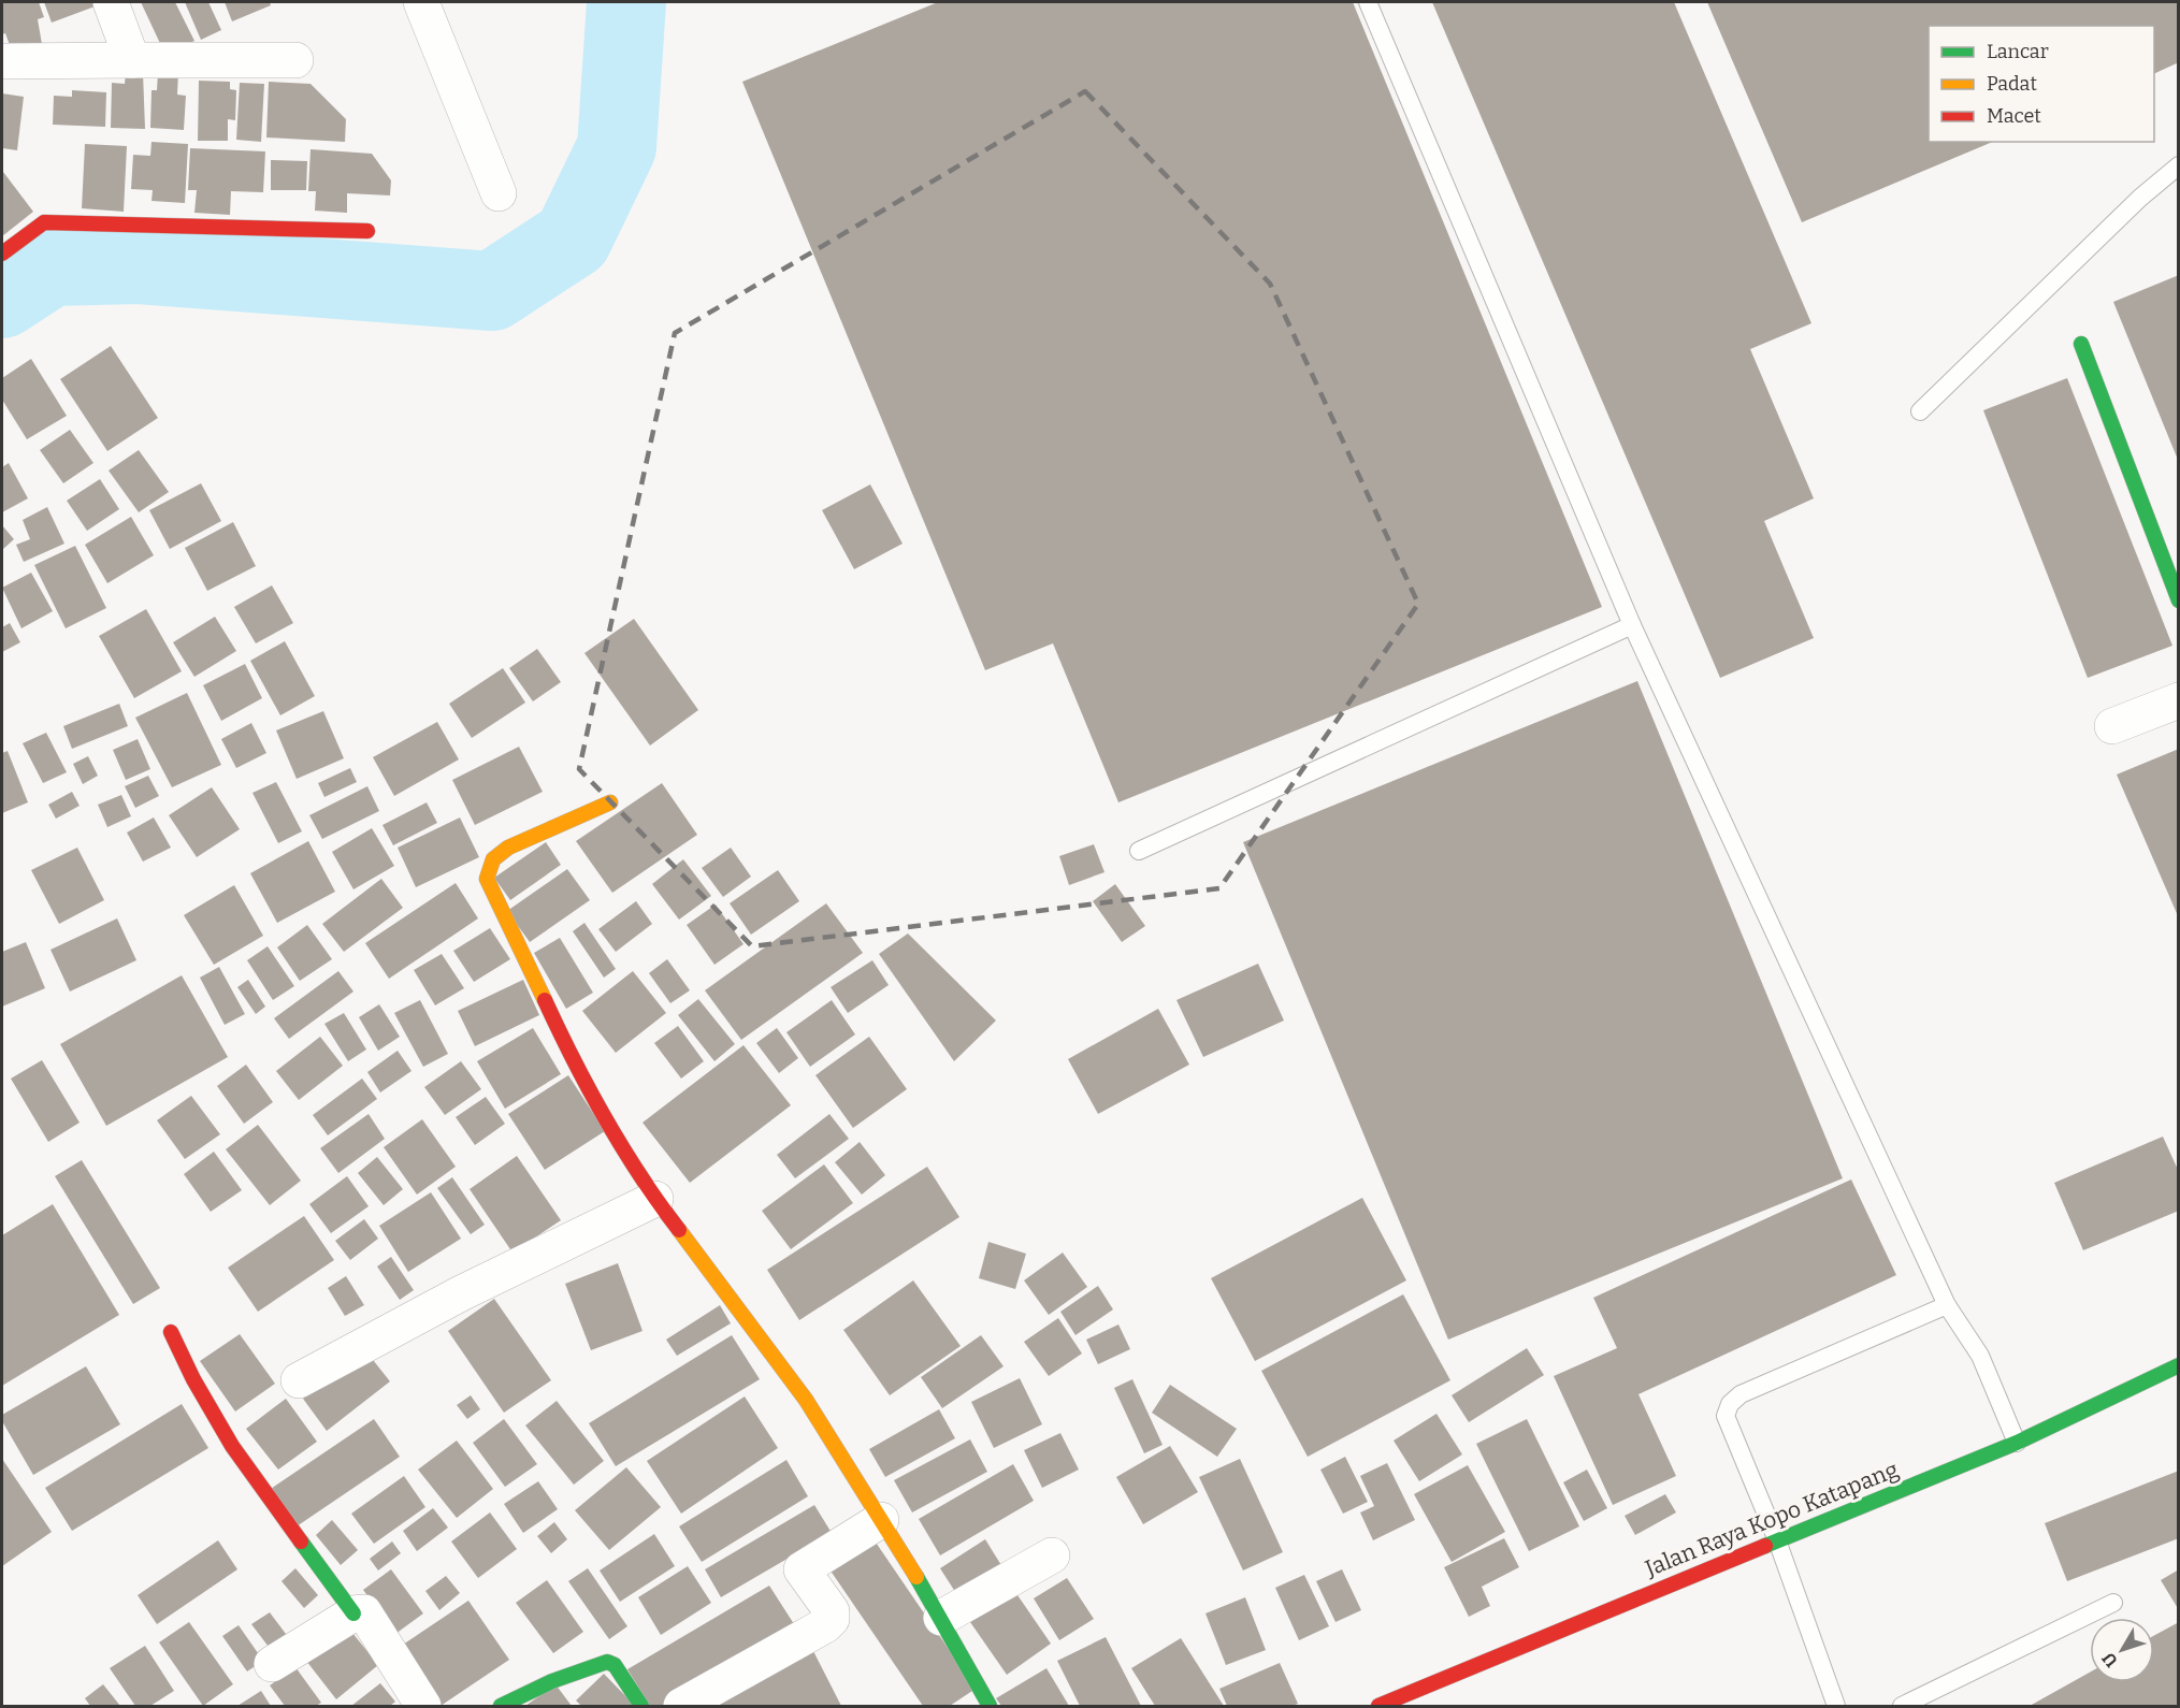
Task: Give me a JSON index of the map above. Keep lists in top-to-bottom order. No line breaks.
{"streets":{"street":["Jalan Raya Kopo Katapang"]},"legend":["Lancar","Padat","Macet"],"north":"bottom left"}
